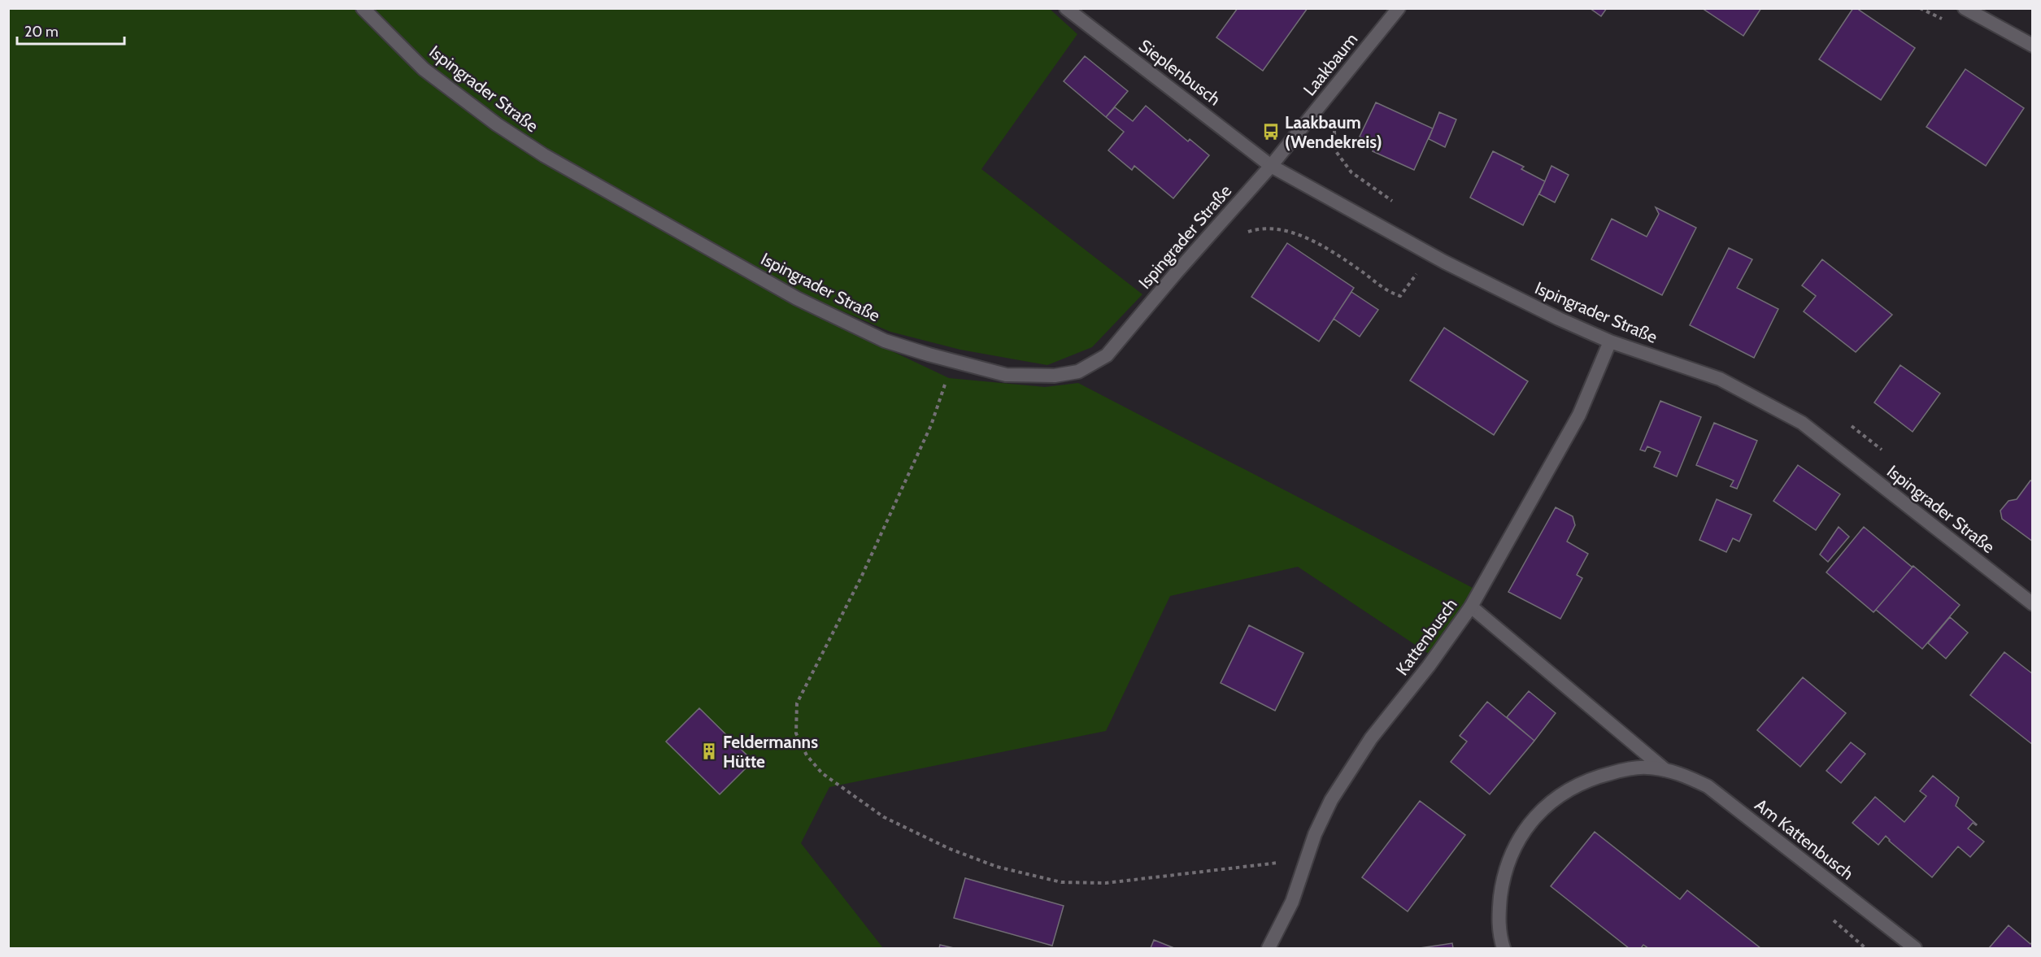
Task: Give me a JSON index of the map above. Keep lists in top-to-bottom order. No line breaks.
{"streets":{"street":["Laakbaum","Sieplenbusch","Ispingrader Straße","Kattenbusch","Am Kattenbusch"]},"crossings":[["Laakbaum","Sieplenbusch"],["Laakbaum","Ispingrader Straße"],["Sieplenbusch","Ispingrader Straße"],["Ispingrader Straße","Kattenbusch"],["Kattenbusch","Am Kattenbusch"]],"places":{"bus stop":["Laakbaum (Wendekreis)"],"building":["Feldermanns Hütte"]},"scale_bar":"20 m"}
